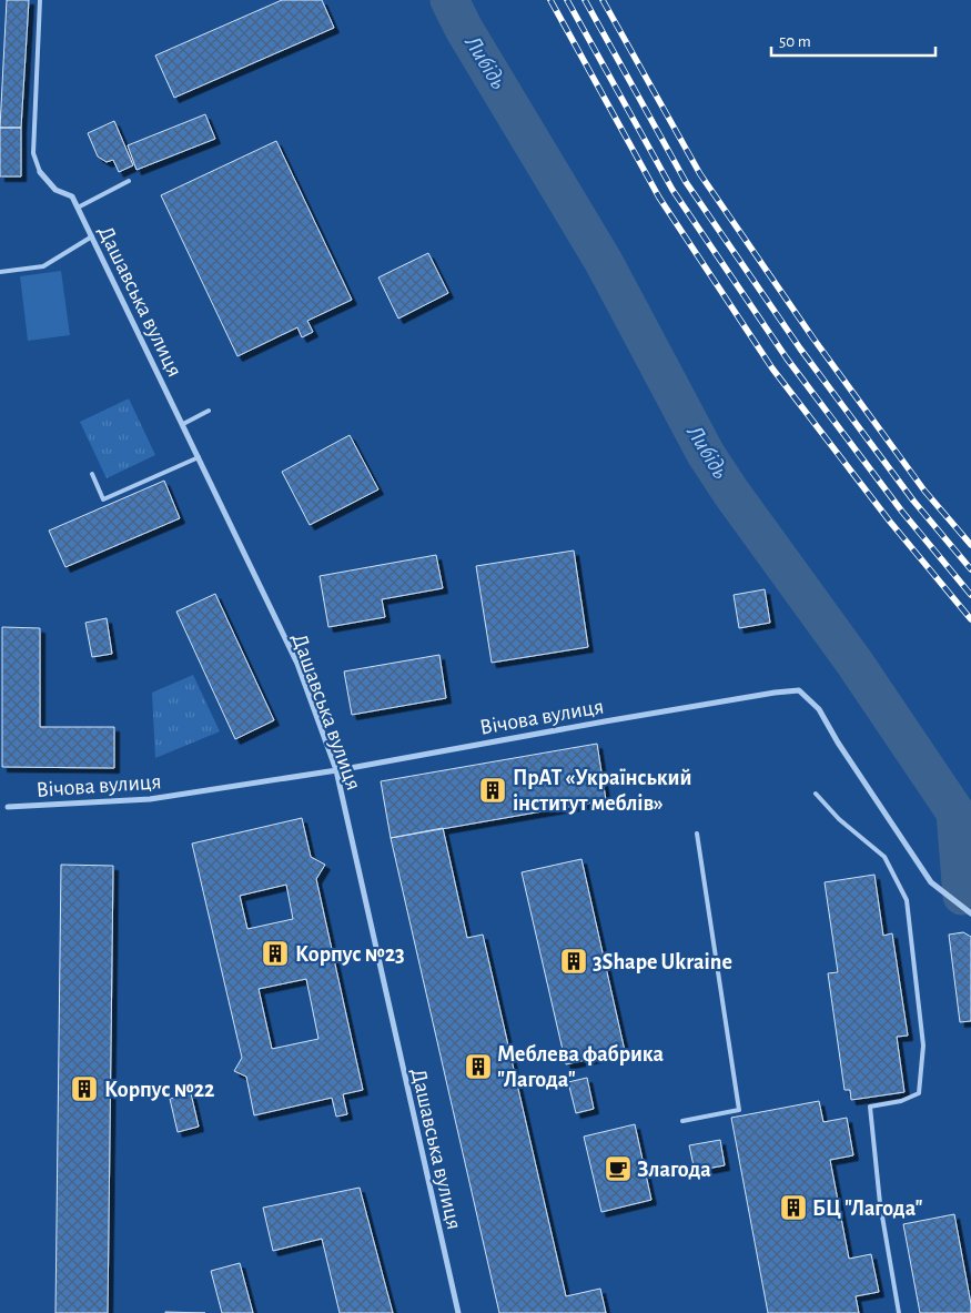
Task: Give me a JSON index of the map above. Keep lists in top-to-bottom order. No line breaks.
{"streets":{"street":["Дашавська вулиця","Вічова вулиця"]},"crossings":[["Дашавська вулиця","Вічова вулиця"]],"water":["Либідь"],"places":{"building":["ПрАТ «Український інститут меблів»","Корпус №23","3Shape Ukraine","Меблева фабрика \"Лагода\"","Корпус №22","БЦ \"Лагода\""],"cafe":["Злагода"]},"scale_bar":"50 m"}
